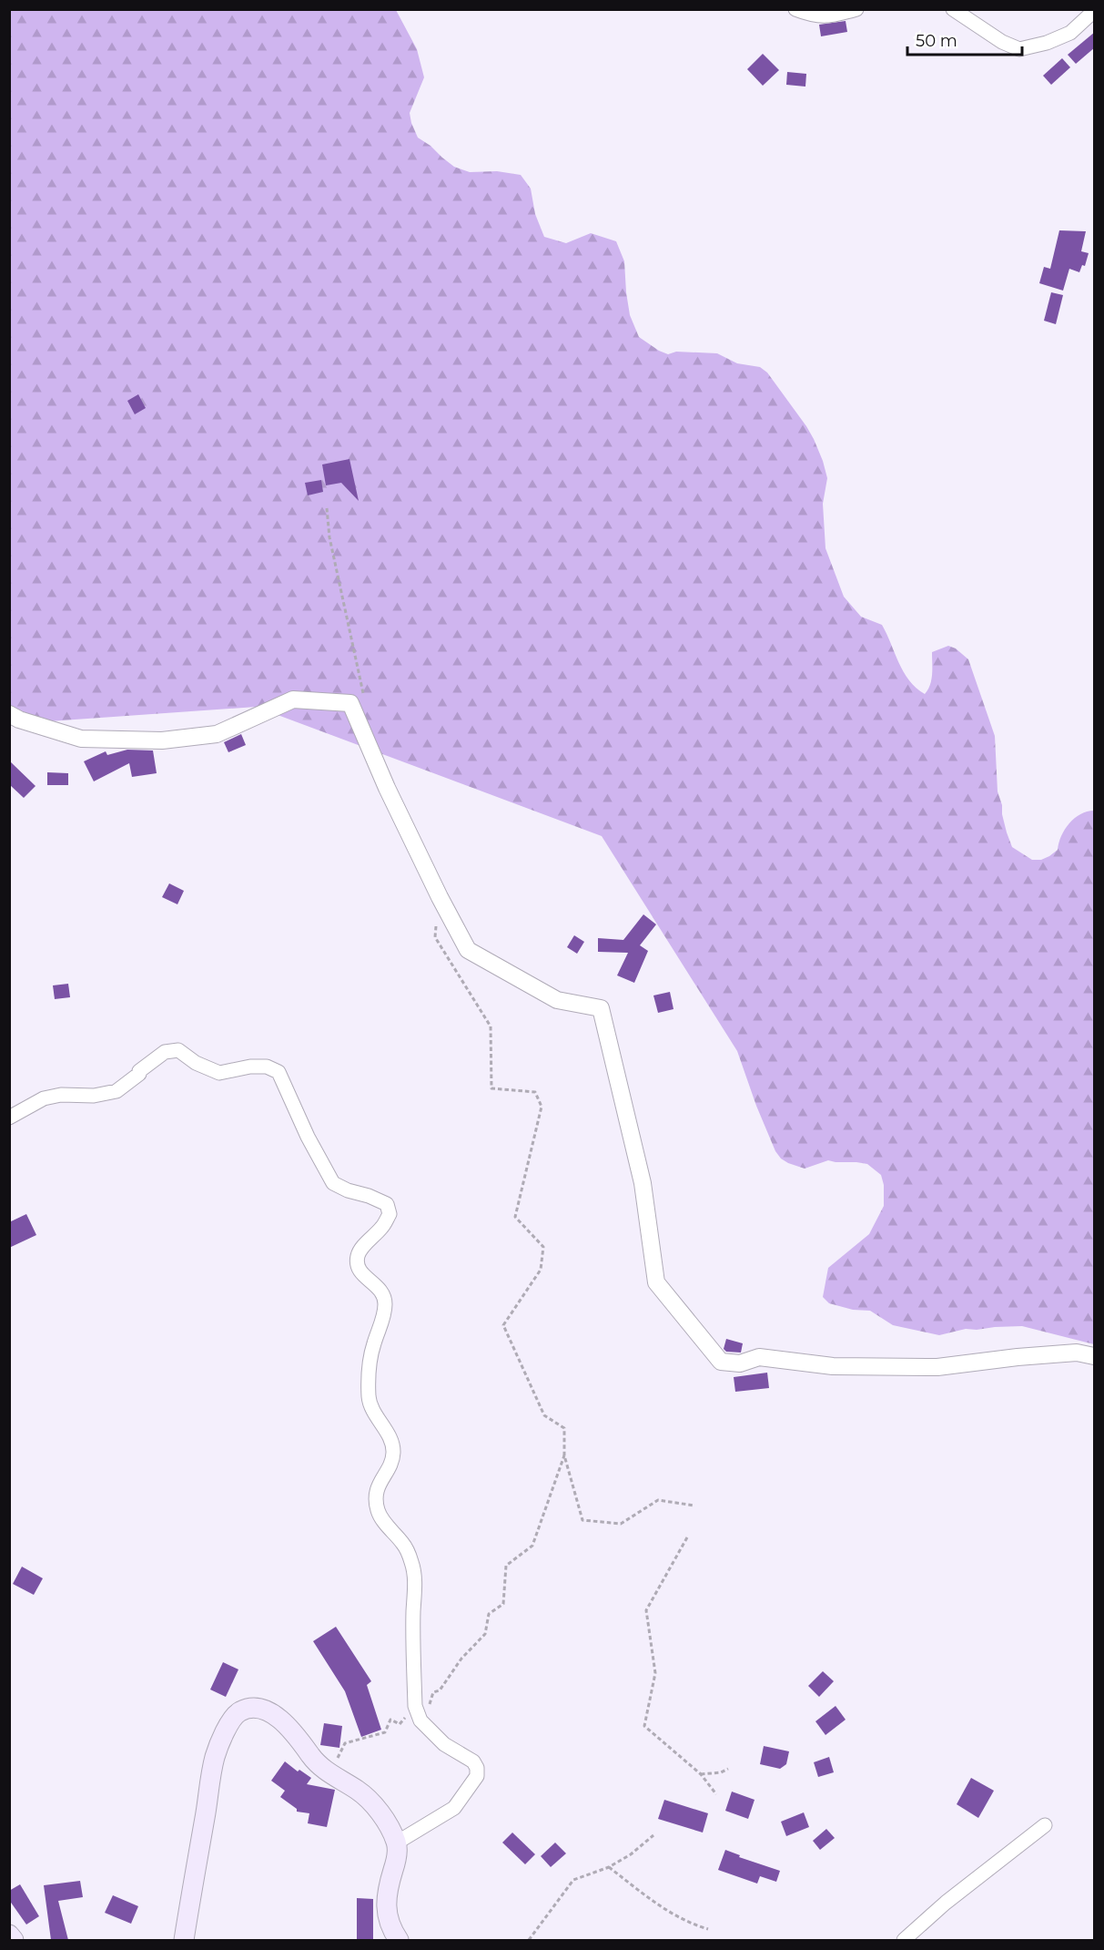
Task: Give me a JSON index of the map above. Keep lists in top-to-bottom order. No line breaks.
{"scale_bar":"50 m"}
